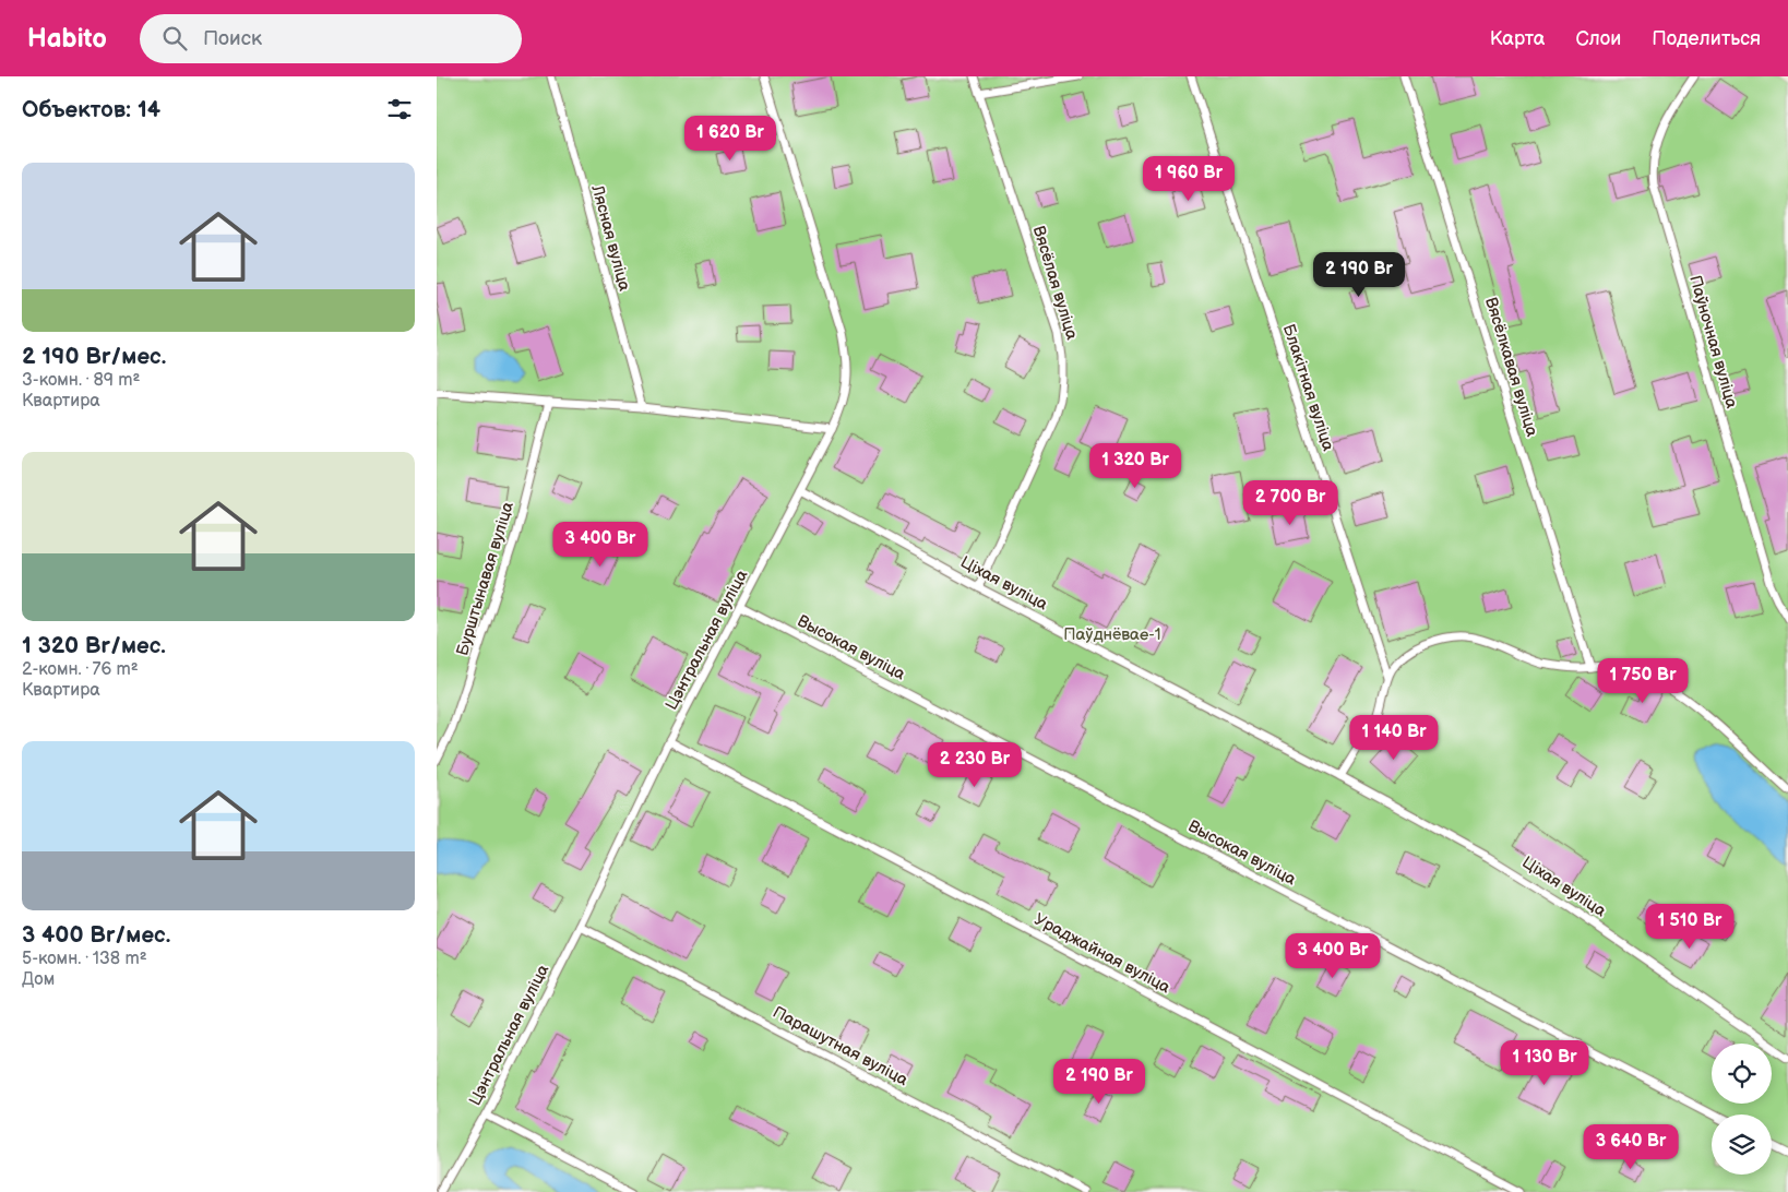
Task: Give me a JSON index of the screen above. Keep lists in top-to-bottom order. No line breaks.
{"streets":{"lane":["Лясная вуліца","Вясёлая вуліца","Паўночная вуліца","Вясёлкавая вуліца","Блакітная вуліца","Бурштынавая вуліца","Ціхая вуліца","Цэнтральная вуліца","Высокая вуліца","Ураджайная вуліца","Парашутная вуліца"]},"crossings":[["Вясёлая вуліца","Ціхая вуліца"],["Ціхая вуліца","Цэнтральная вуліца"],["Цэнтральная вуліца","Высокая вуліца"],["Цэнтральная вуліца","Ураджайная вуліца"],["Цэнтральная вуліца","Парашутная вуліца"]],"parks":["Паўднёвае-1"],"page":{"header":"Habito","search":"Поиск","nav":["Карта","Слои","Поделиться"],"heading":"Объектов: 14","price":["1 620 Br","1 960 Br","2 190 Br","1 320 Br","2 700 Br","3 400 Br","1 750 Br","1 140 Br","2 230 Br","1 510 Br","3 400 Br","1 130 Br","2 190 Br","3 640 Br"],"list":[{"name":"2 190 Br/мес.","note":"3-комн. · 89 m² · Квартира"},{"name":"1 320 Br/мес.","note":"2-комн. · 76 m² · Квартира"},{"name":"3 400 Br/мес.","note":"5-комн. · 138 m² · Дом"}]}}
